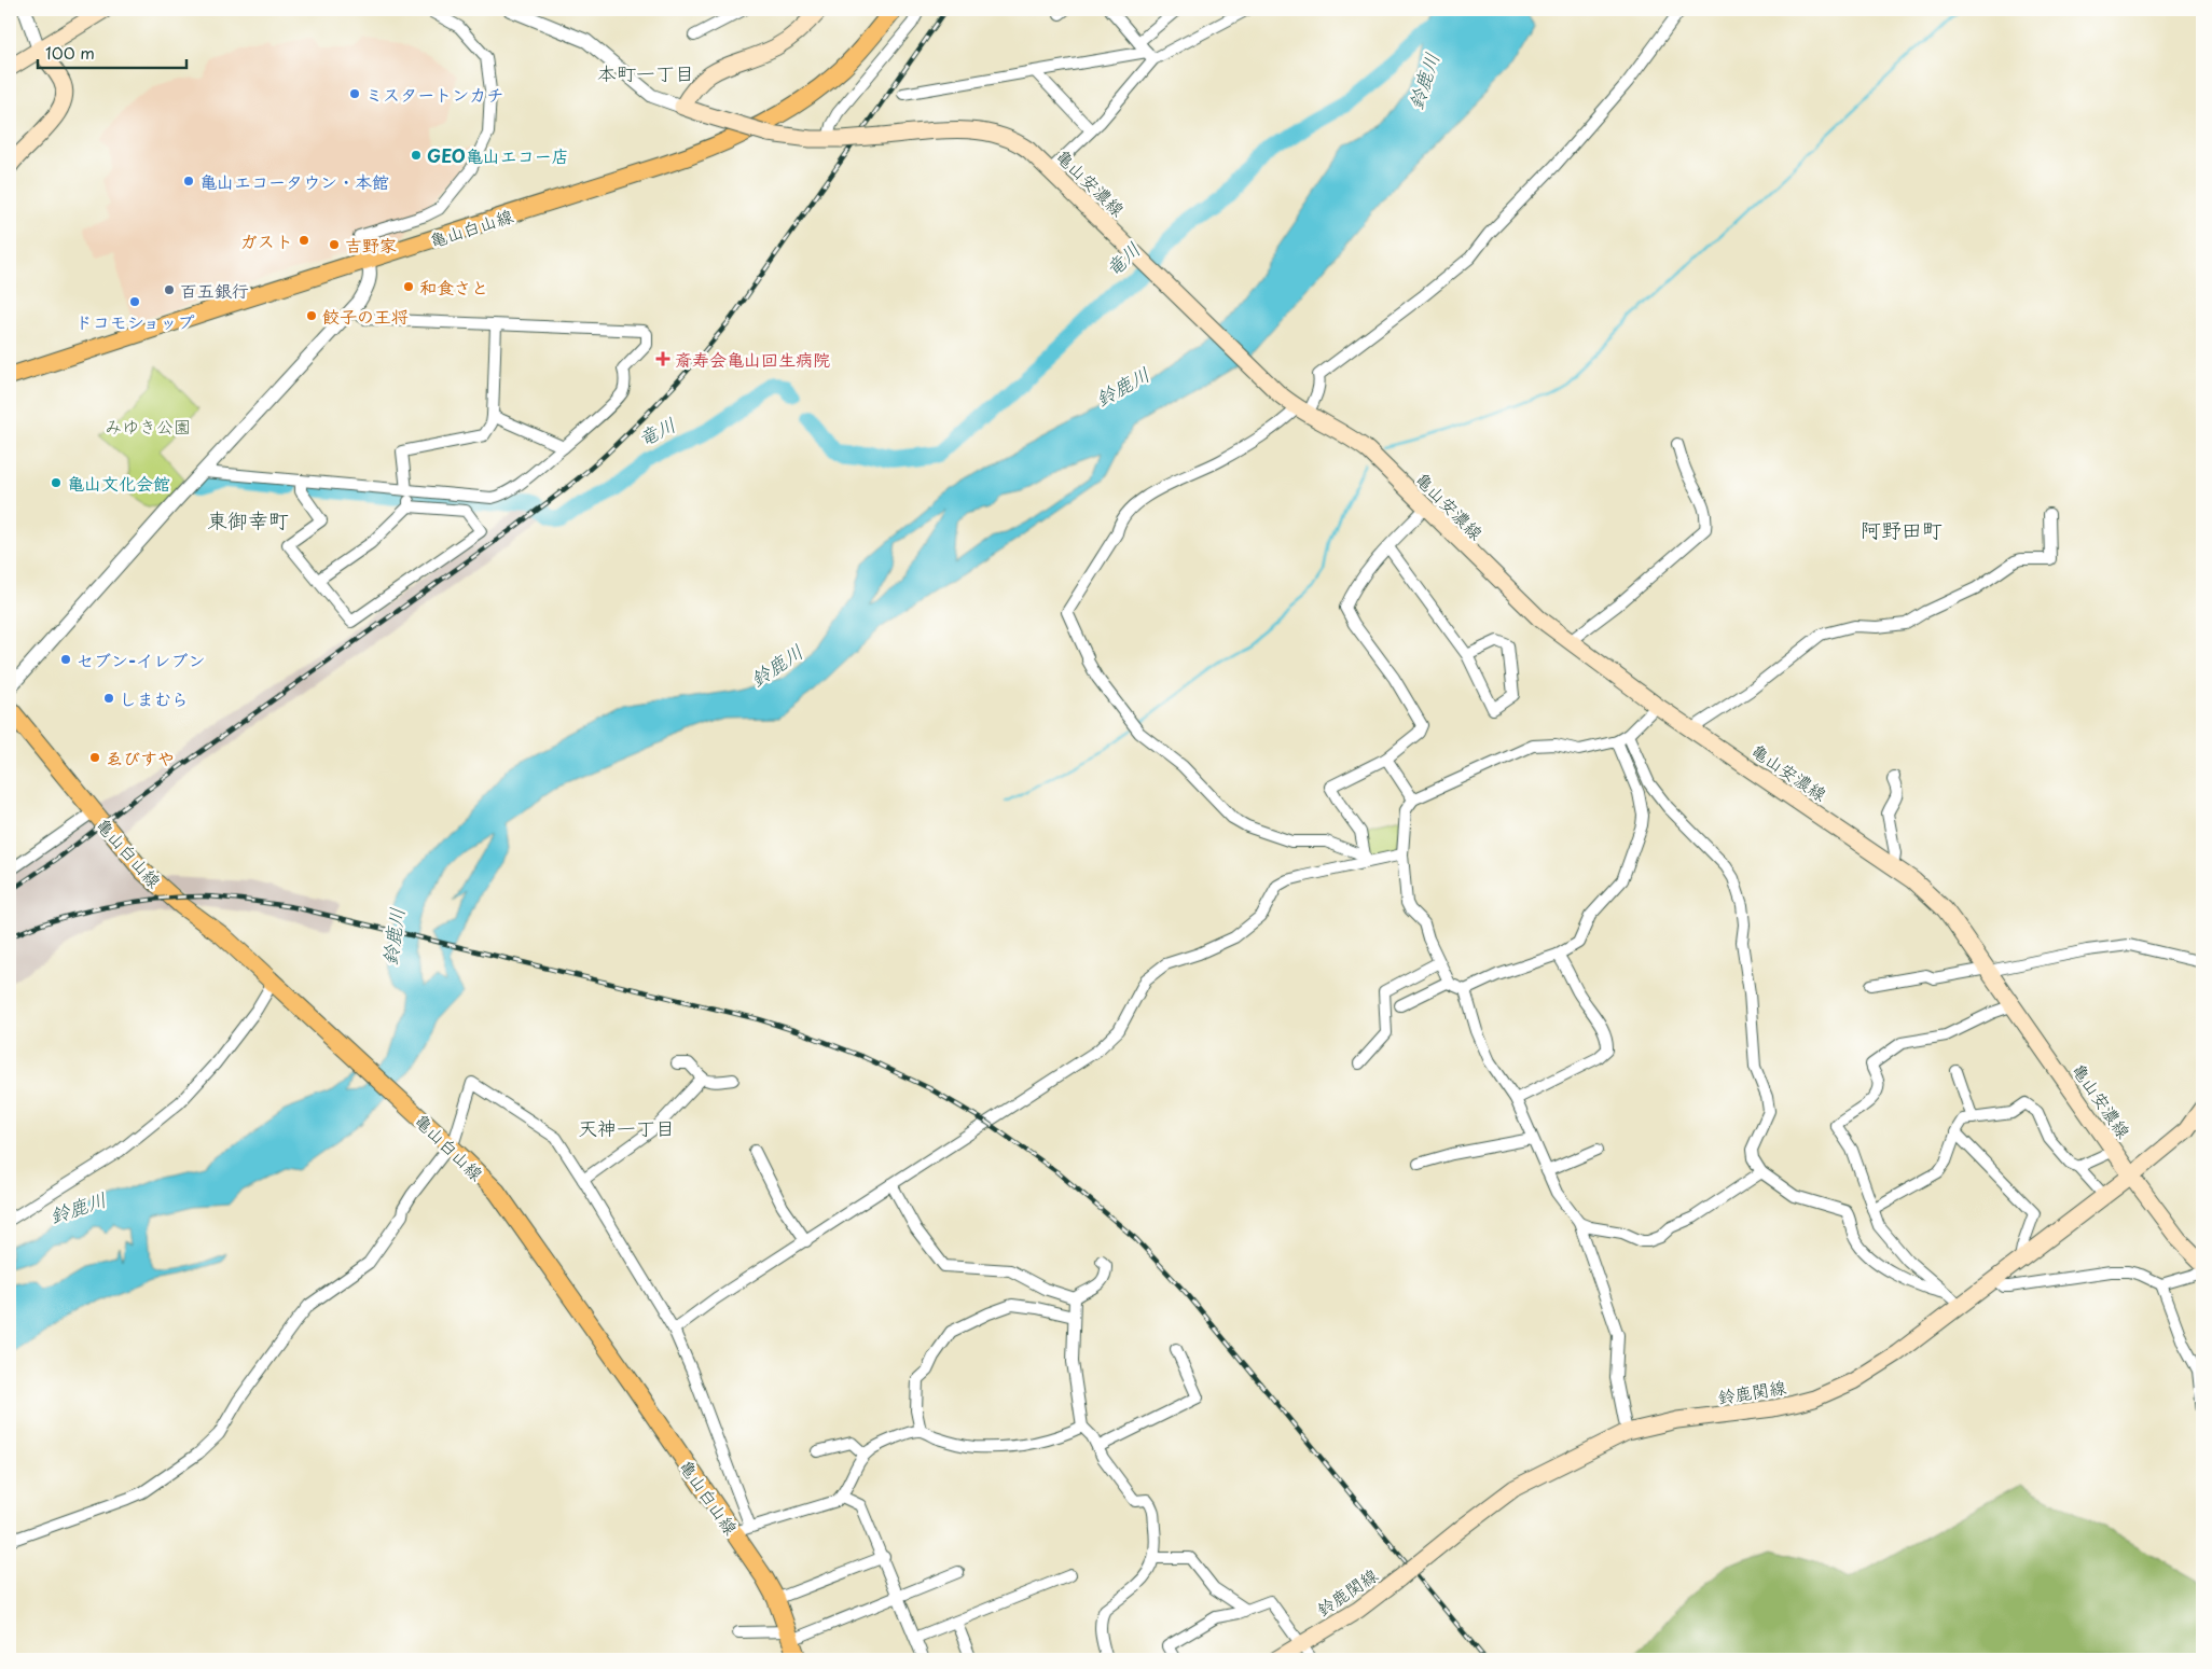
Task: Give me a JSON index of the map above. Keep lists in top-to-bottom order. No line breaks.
{"streets":{"main road":["亀山安濃線","亀山白山線","鈴鹿関線"]},"crossings":[["亀山安濃線","鈴鹿関線"]],"districts":["本町一丁目","東御幸町","阿野田町","天神一丁目"],"water":["鈴鹿川","竜川"],"parks":["みゆき公園"],"places":{"other":["ミスタートンカチ","GEO亀山エコー店","亀山エコータウン・本館","ガスト","吉野家","和食さと","百五銀行","ドコモショップ","餃子の王将","亀山文化会館","セブン-イレブン","しまむら","ゑびすや"],"health":["斎寿会亀山回生病院"]},"scale_bar":"100 m"}
